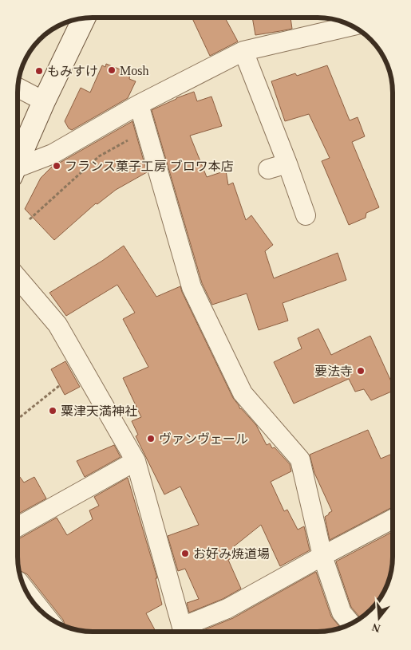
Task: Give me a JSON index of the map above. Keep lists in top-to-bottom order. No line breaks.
{"places":["Mosh","もみすけ","フランス菓子工房 ブロワ本店","要法寺","粟津天満神社","ヴァンヴェール","お好み焼道場"],"north":"bottom"}
